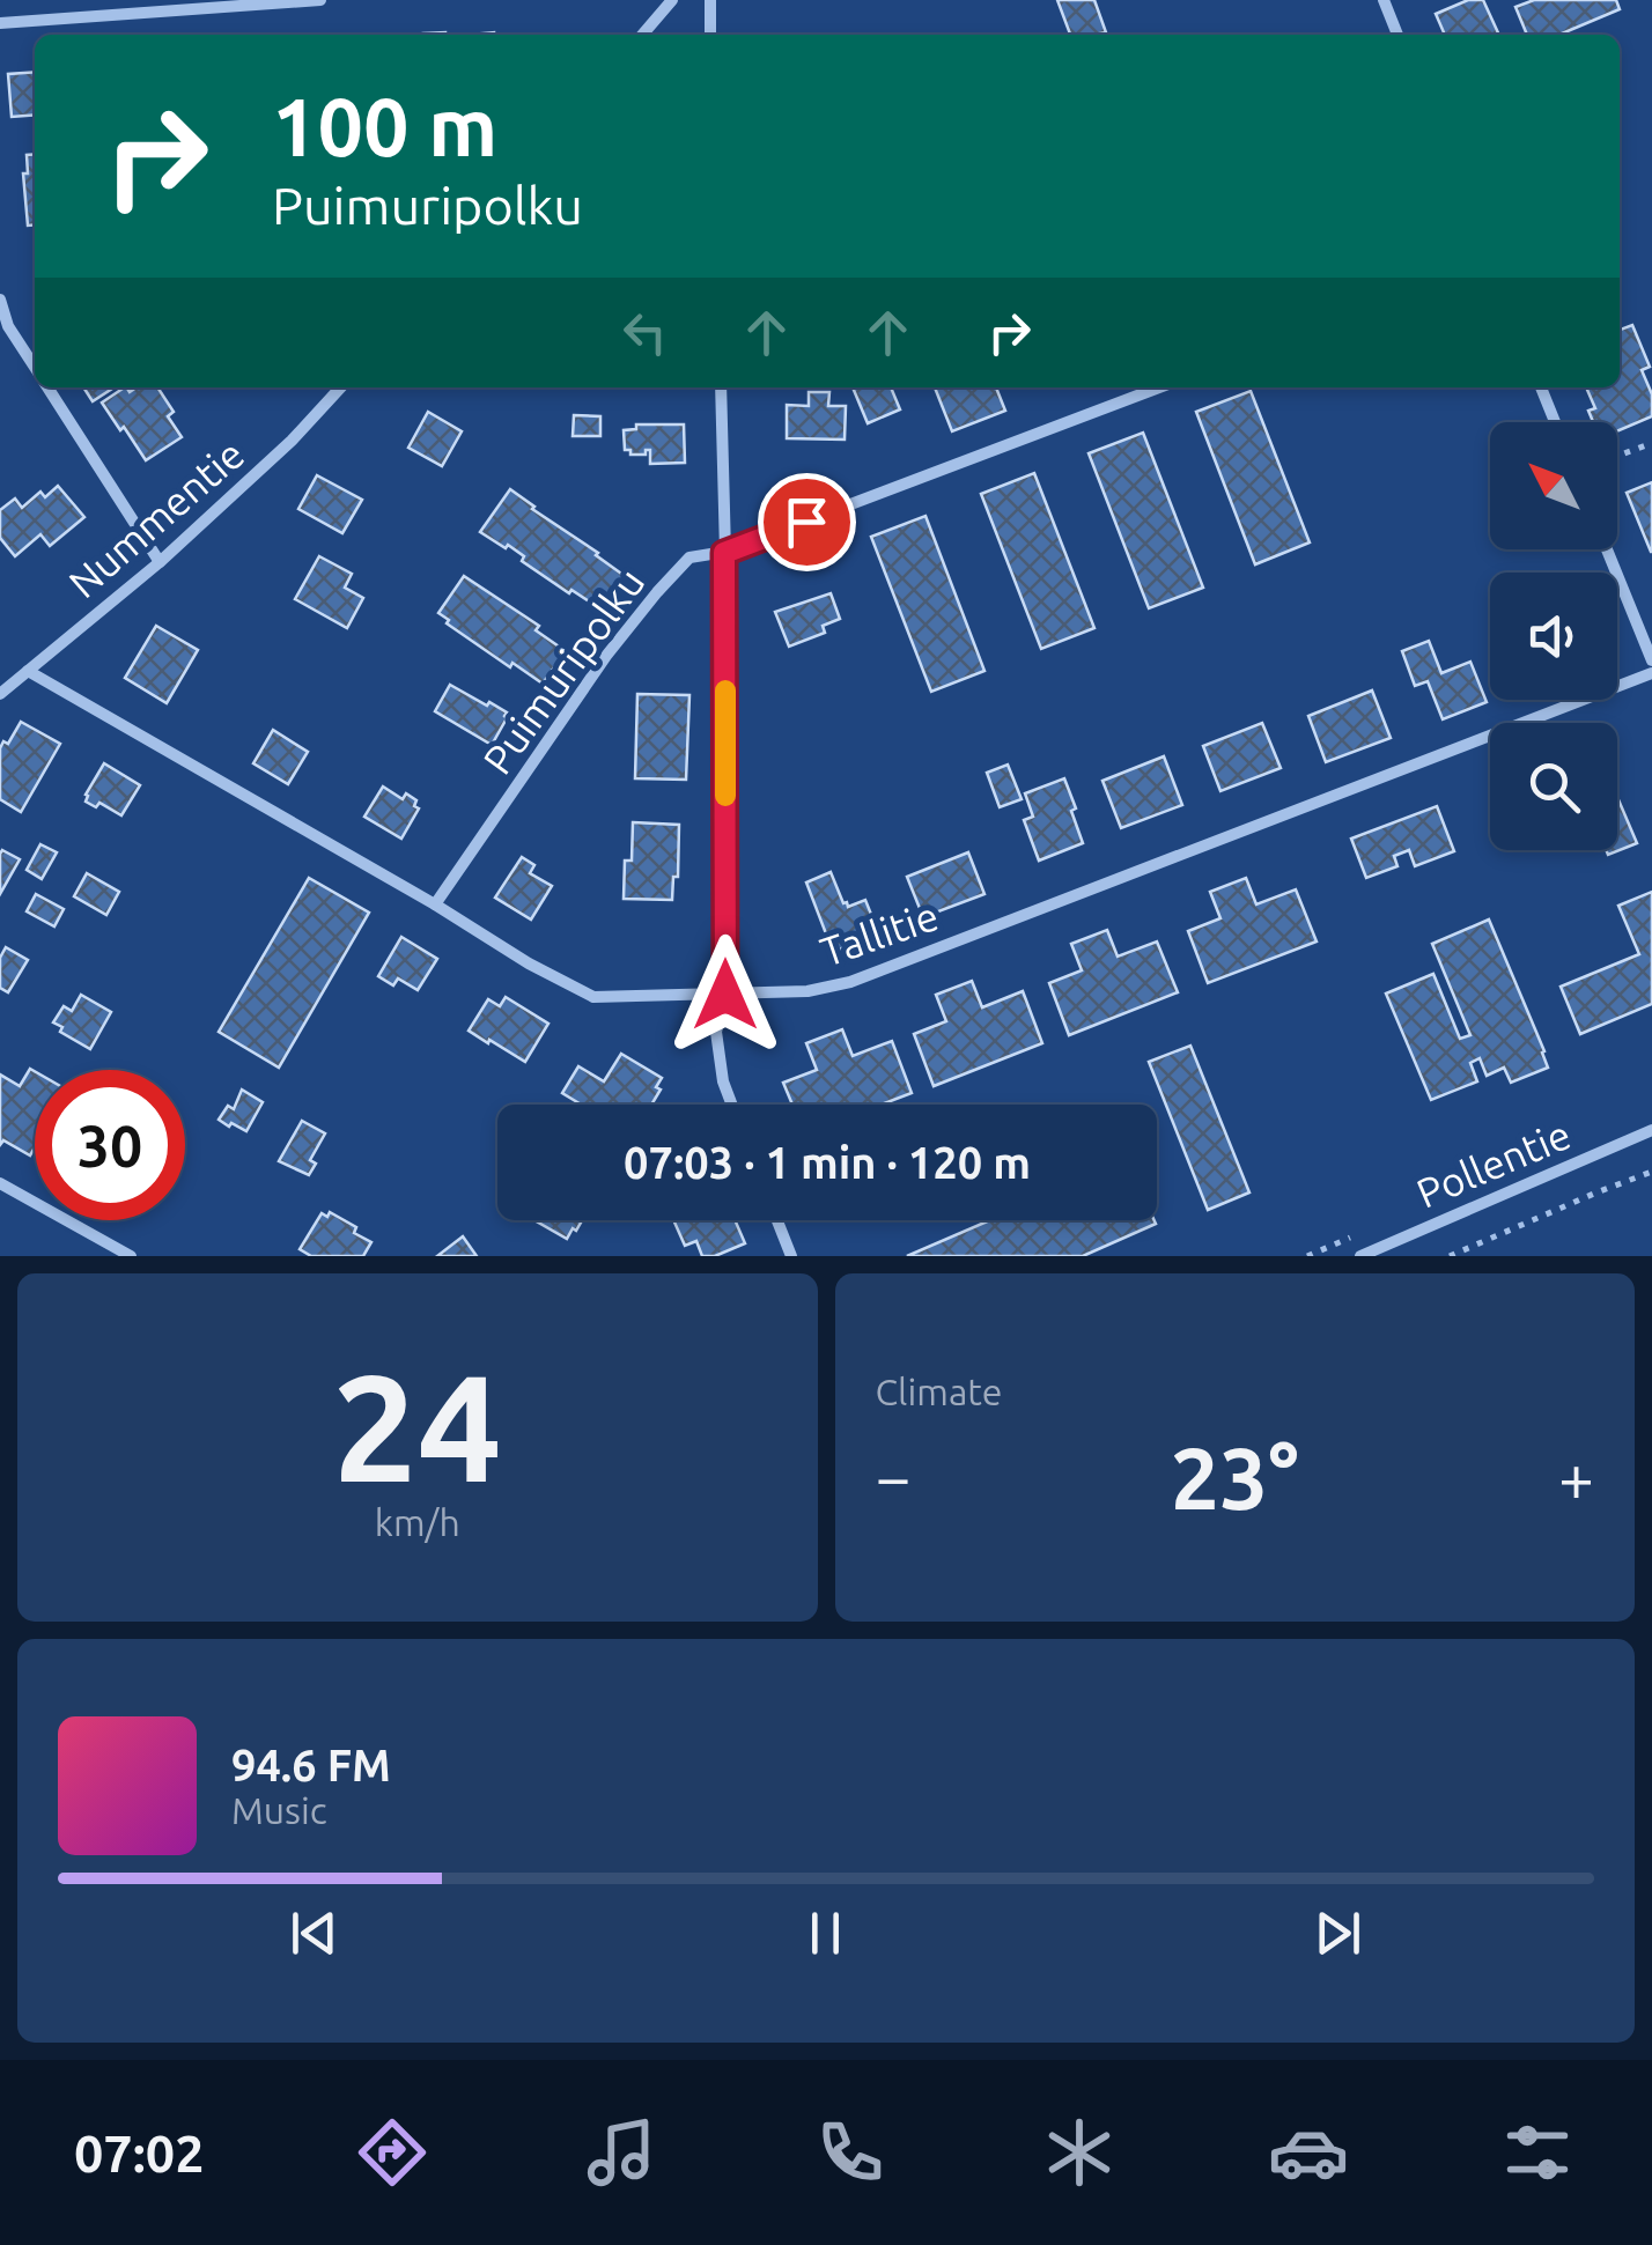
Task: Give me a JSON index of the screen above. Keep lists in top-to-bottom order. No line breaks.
{"streets":{"street":["Nummentie","Puimuripolku","Tallitie","Pollentie"]},"crossings":[["Nummentie","Tallitie"],["Puimuripolku","Tallitie"]],"north":"top left","page":{"turn":["100 m","Puimuripolku"],"limit":"30","trip":"07:03 · 1 min · 120 m","tile":[["24","km/h"],"Climate"],"heat":["−","23°","+"],"song":["94.6 FM","Music"],"tabs":"07:02"}}
